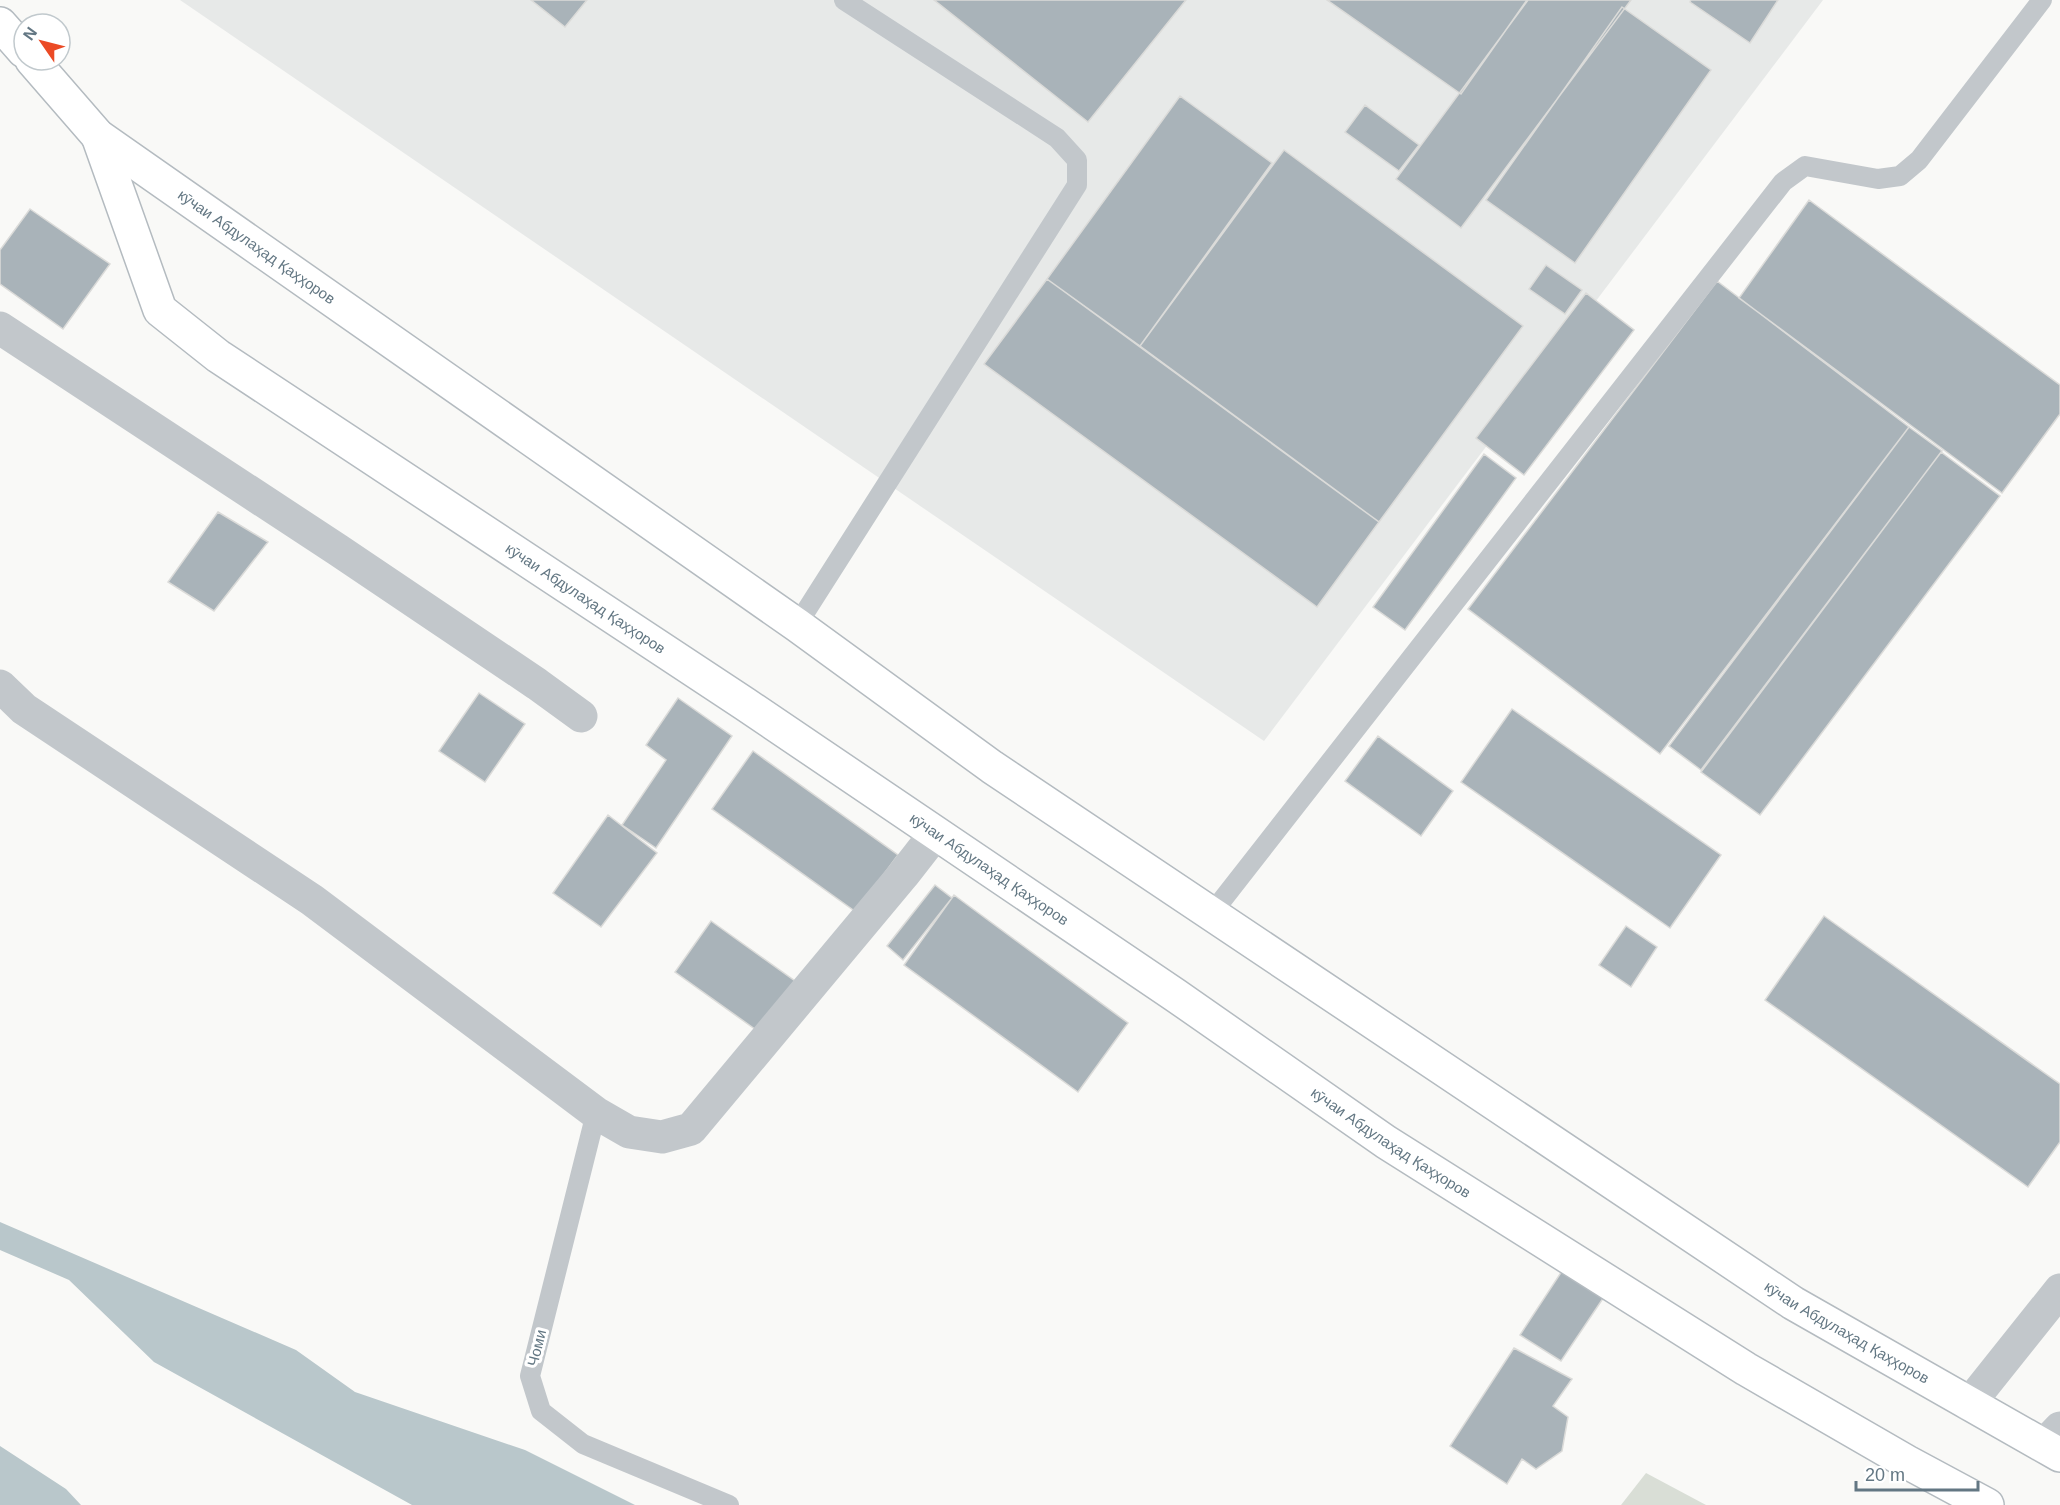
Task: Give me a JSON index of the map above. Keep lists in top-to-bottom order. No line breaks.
{"streets":{"main road":["кӯчаи Абдулаҳад Қаҳҳоров"],"lane":["Чоми"]},"scale_bar":"20 m","north":"top left"}
